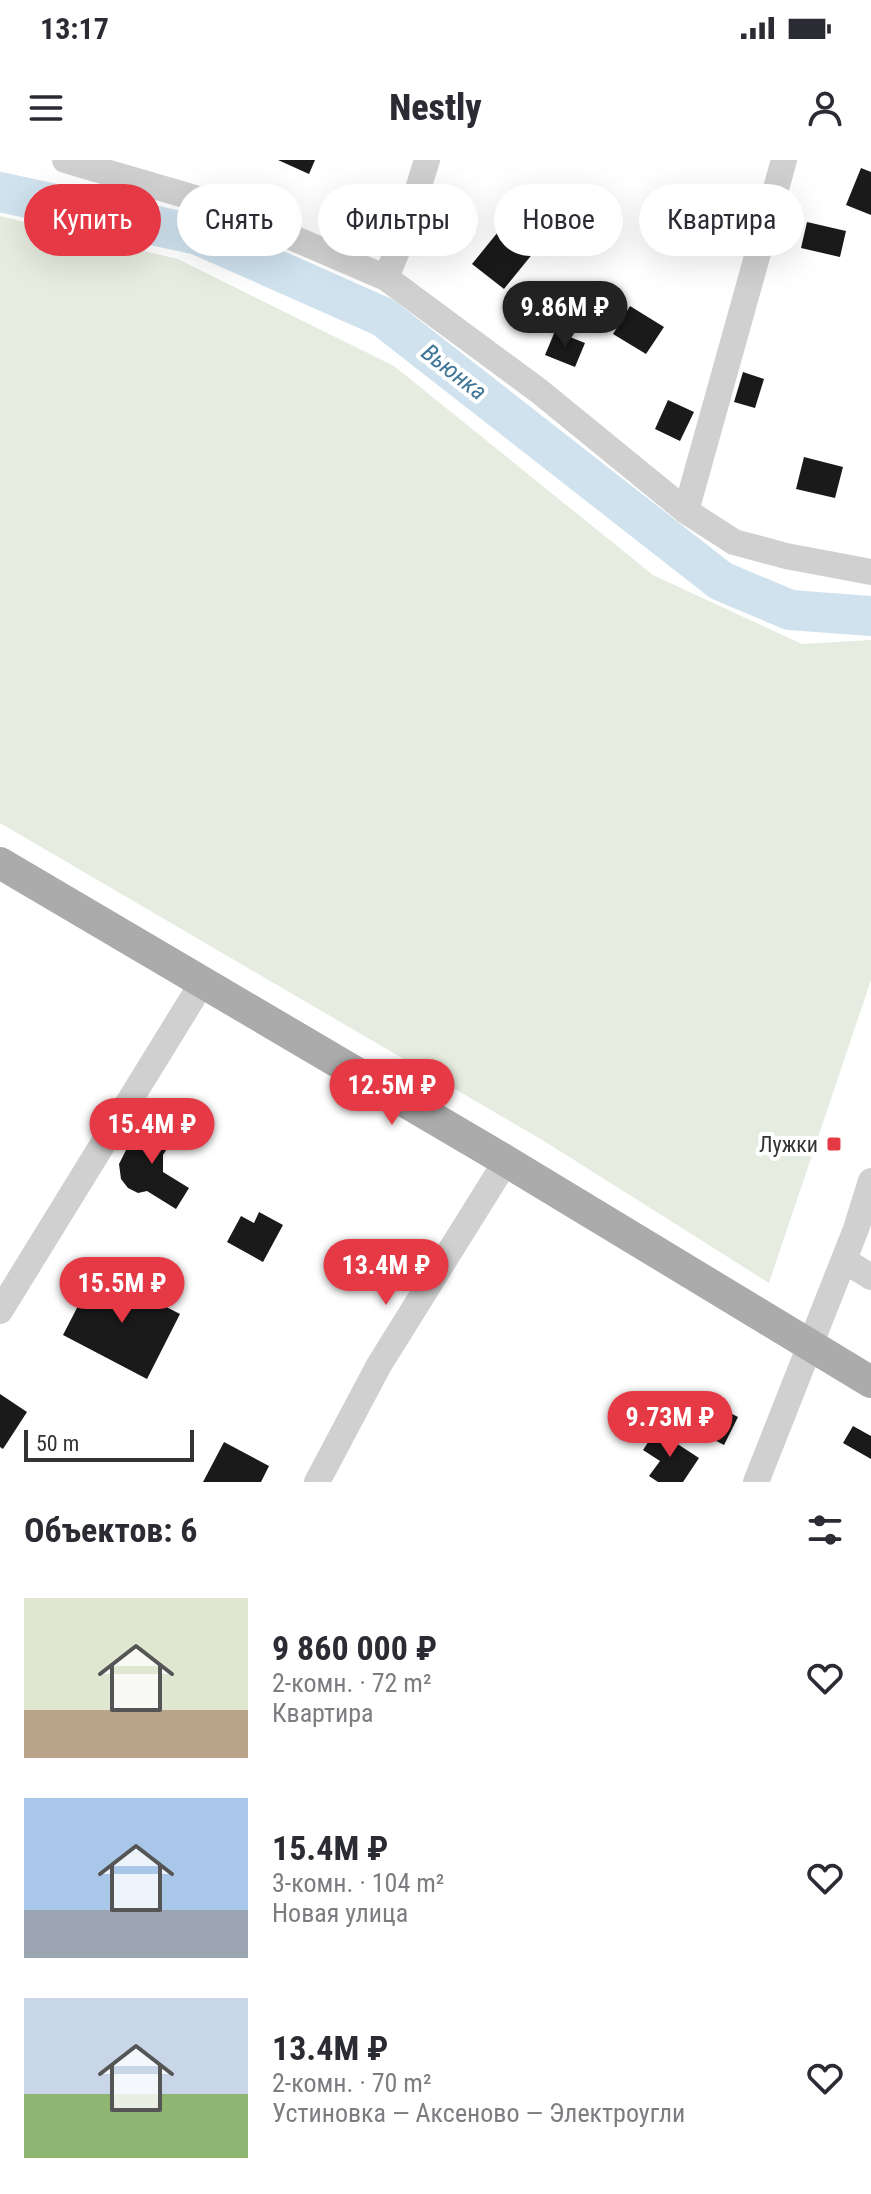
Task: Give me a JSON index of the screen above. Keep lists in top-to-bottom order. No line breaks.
{"water":["Вьюнка"],"places":{"transit":["Лужки"]},"scale_bar":"50 m","page":{"status":"13:17","header":"Nestly","chip":["Купить","Снять","Фильтры","Новое","Квартира"],"price":["9.86M ₽","12.5M ₽","15.4M ₽","13.4M ₽","15.5M ₽","9.73M ₽"],"scale":"50 m","heading":"Объектов: 6","list":[{"name":"9 860 000 ₽","note":"2-комн. · 72 m² · Квартира"},{"name":"15.4M ₽","note":"3-комн. · 104 m² · Новая улица"},{"name":"13.4M ₽","note":"2-комн. · 70 m² · Устиновка — Аксеново — Электроугли"}]}}
